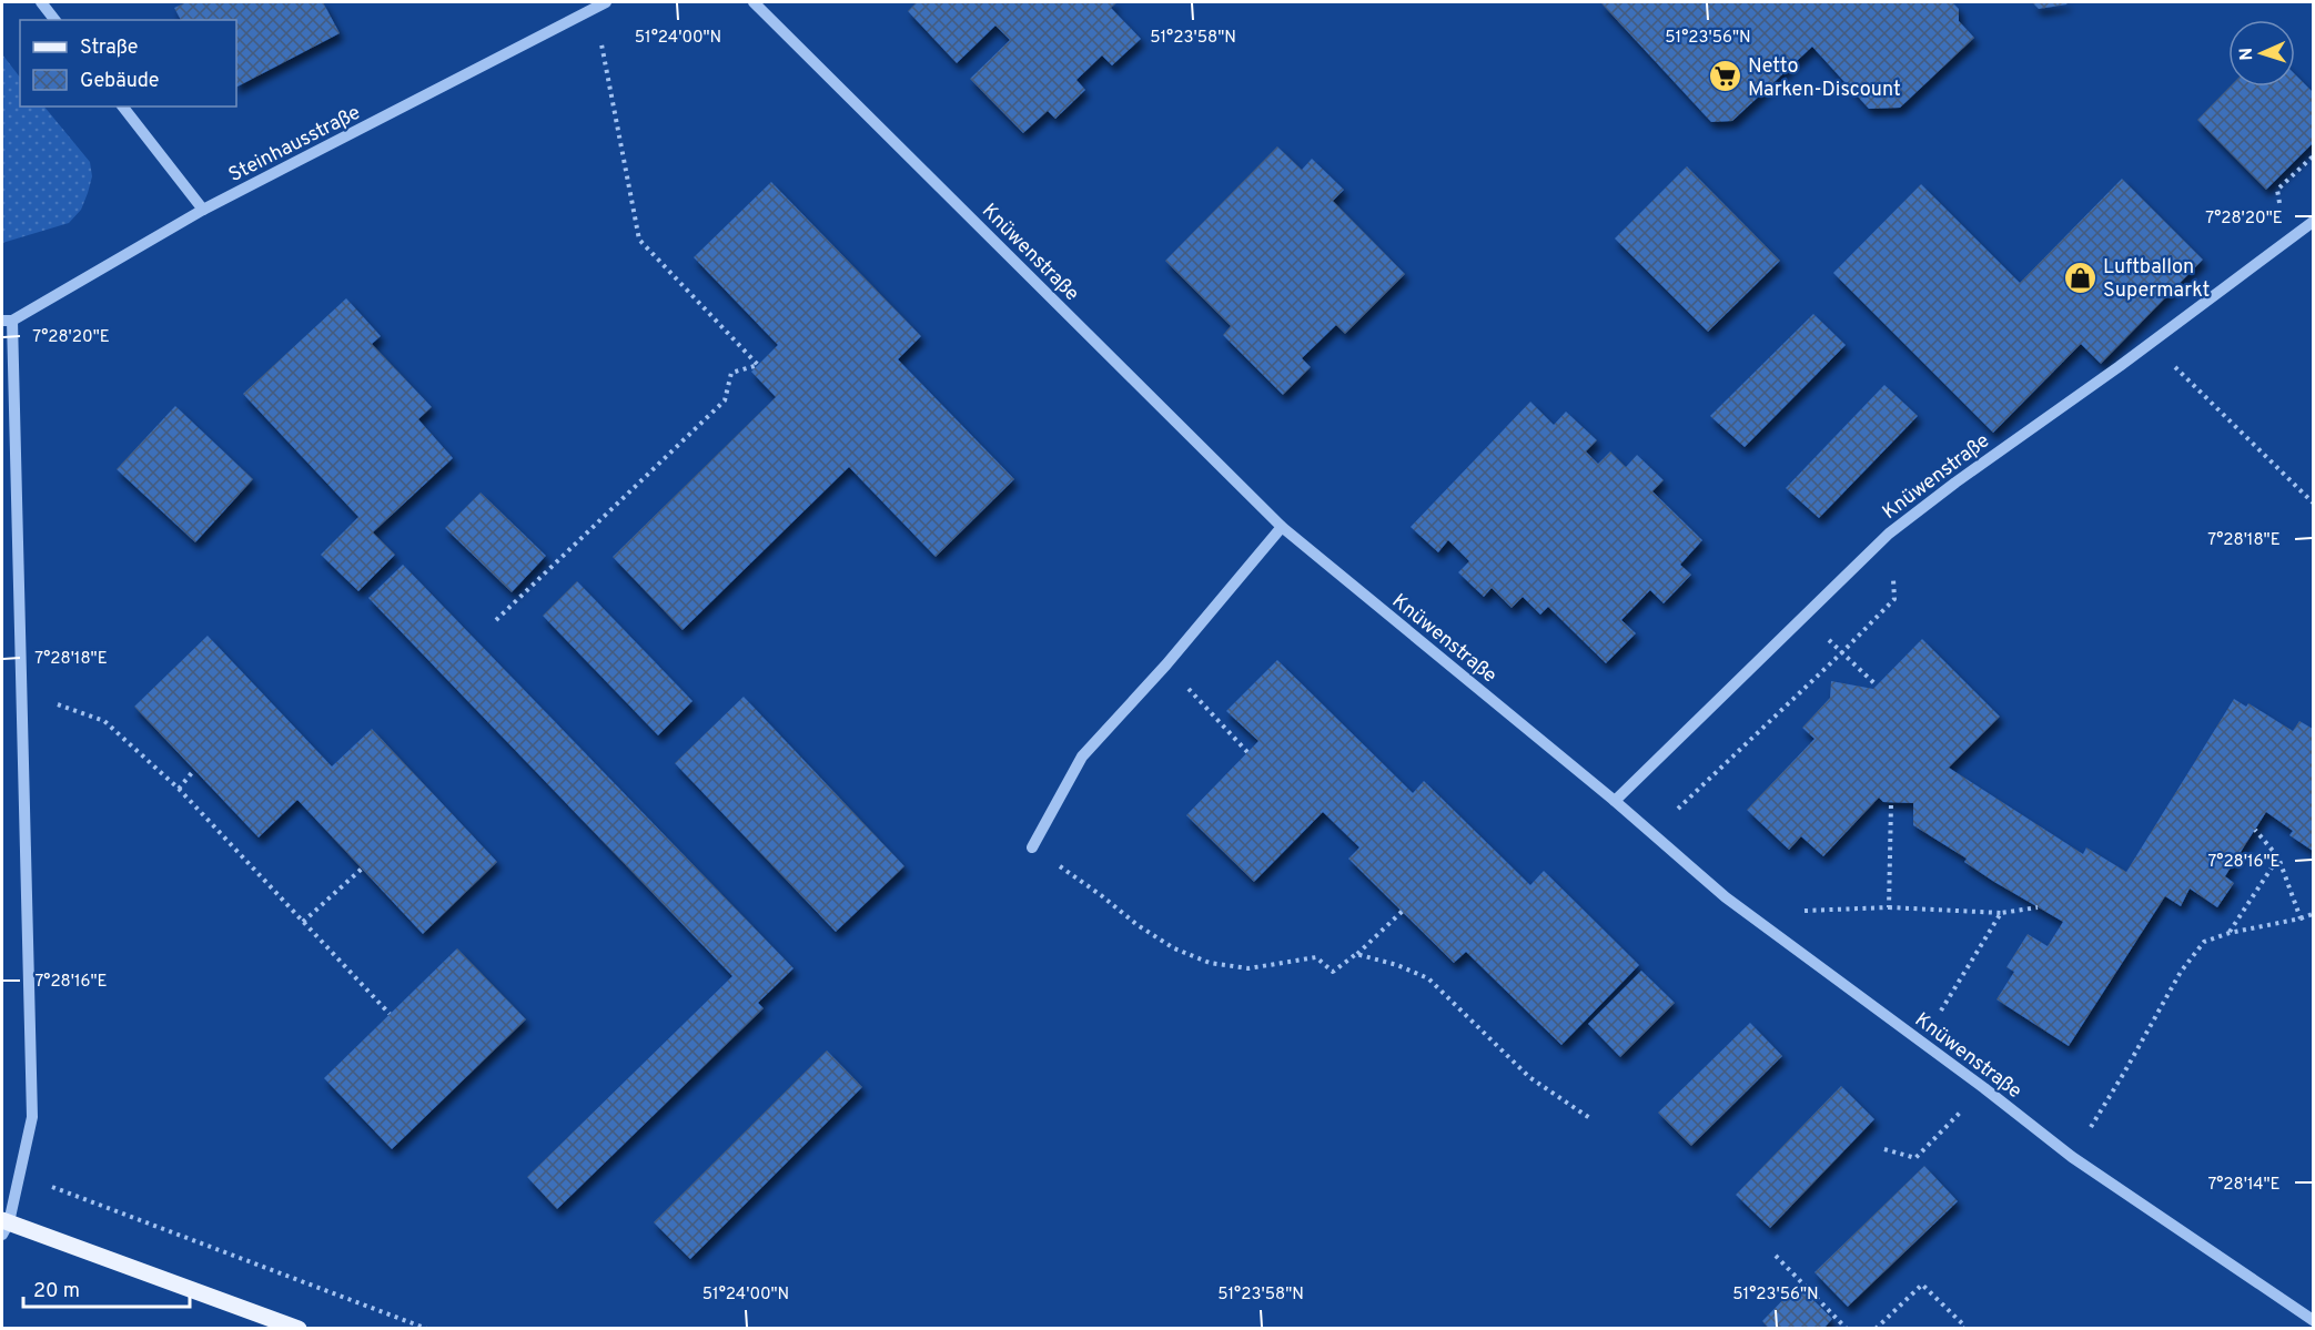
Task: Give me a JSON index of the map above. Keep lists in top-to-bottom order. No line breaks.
{"streets":{"street":["Steinhausstraße","Knüwenstraße"]},"places":{"supermarket":["Netto Marken-Discount"],"shop":["Luftballon Supermarkt"]},"legend":["Straße","Gebäude"],"scale_bar":"20 m","north":"left","coordinates":["51°24'00\"N","51°23'58\"N","51°23'56\"N","7°28'20\"E","7°28'18\"E","7°28'16\"E","7°28'14\"E"]}
